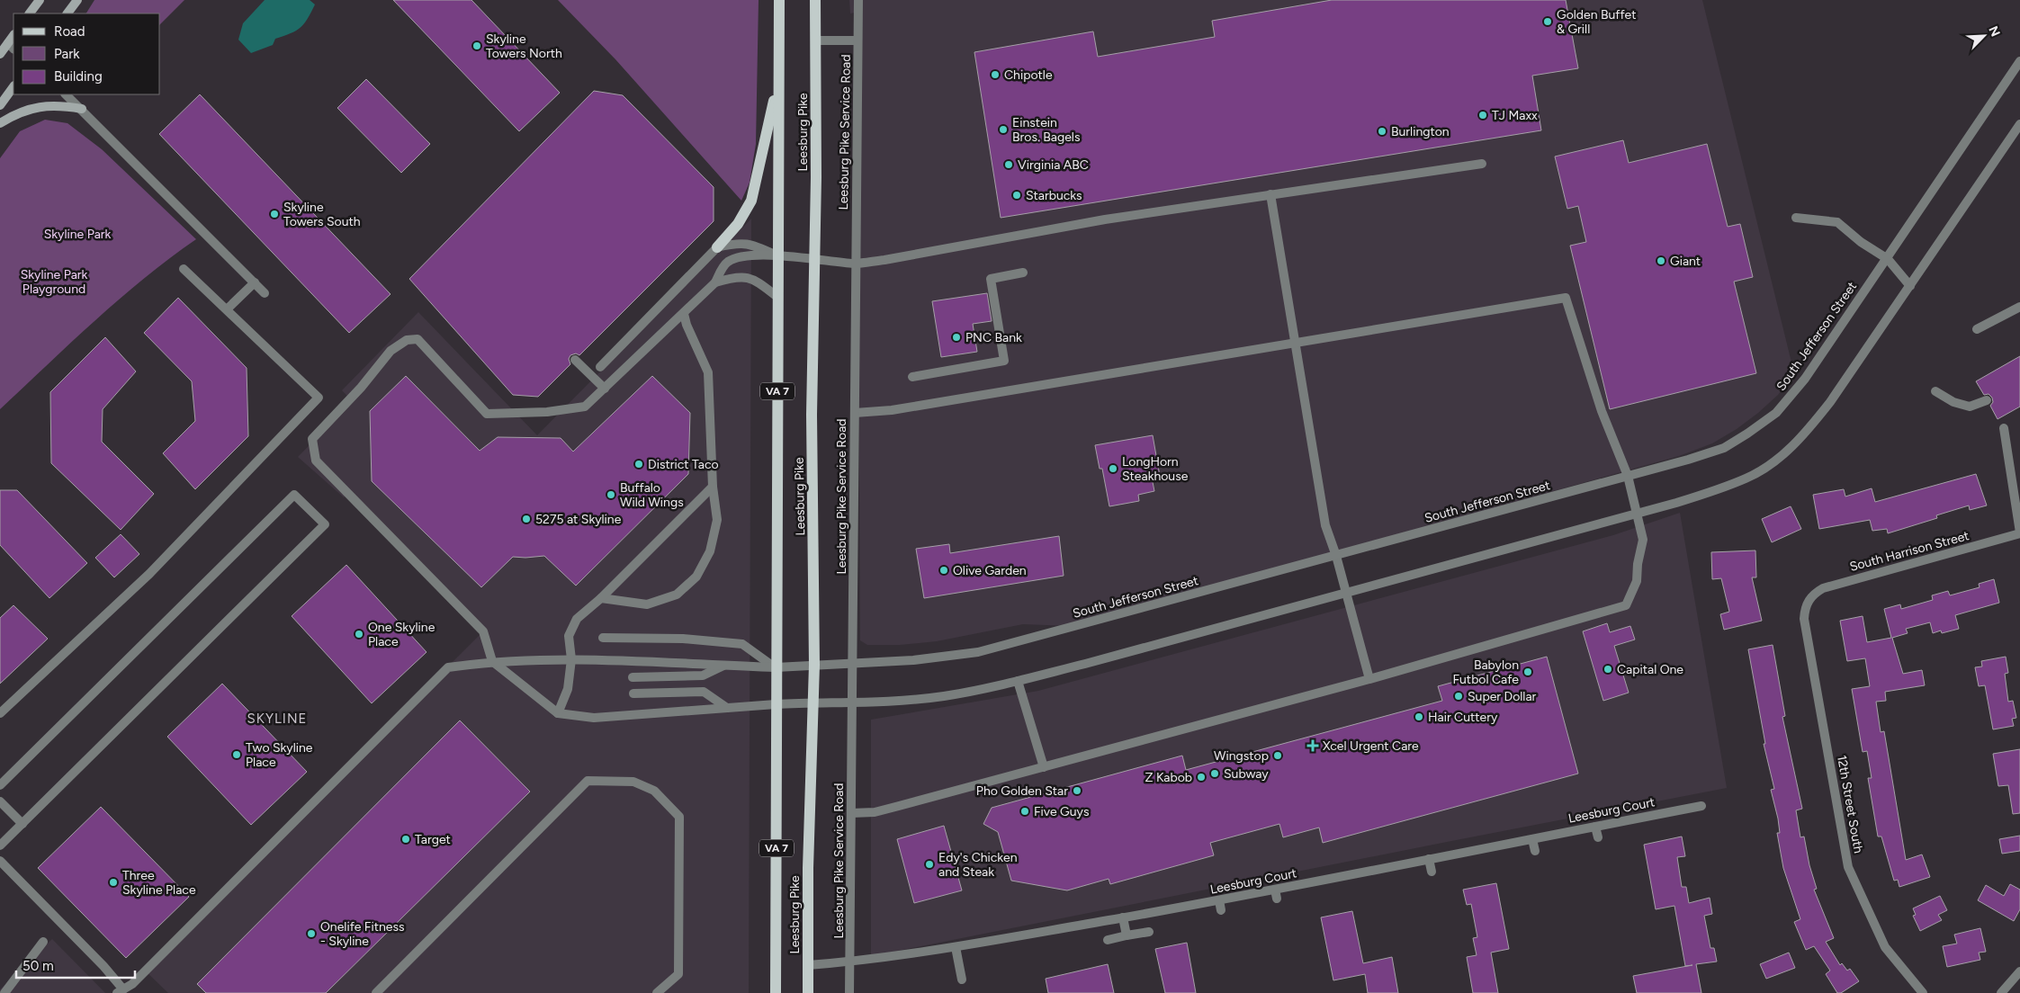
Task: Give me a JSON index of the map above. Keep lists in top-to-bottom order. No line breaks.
{"streets":{"main road":["Leesburg Pike","VA 7"],"street":["Leesburg Pike Service Road","South Jefferson Street","South Harrison Street","12th Street South","Leesburg Court"]},"crossings":[["Leesburg Pike","South Jefferson Street"],["Leesburg Pike","Leesburg Court"],["Leesburg Pike Service Road","South Jefferson Street"],["Leesburg Pike Service Road","Leesburg Court"],["South Harrison Street","12th Street South"]],"districts":["SKYLINE"],"parks":["Skyline Park","Skyline Park Playground"],"places":{"other":["Golden Buffet & Grill","Skyline Towers North","Chipotle","TJ Maxx","Einstein Bros. Bagels","Burlington","Virginia ABC","Starbucks","Skyline Towers South","Giant","PNC Bank","District Taco","LongHorn Steakhouse","Buffalo Wild Wings","5275 at Skyline","Olive Garden","One Skyline Place","Capital One","Babylon Futbol Cafe","Super Dollar","Hair Cuttery","Two Skyline Place","Wingstop","Subway","Z Kabob","Pho Golden Star","Five Guys","Target","Edy's Chicken and Steak","Three Skyline Place","Onelife Fitness - Skyline"],"health":["Xcel Urgent Care"]},"legend":["Road","Park","Building"],"scale_bar":"50 m","north":"top right"}
